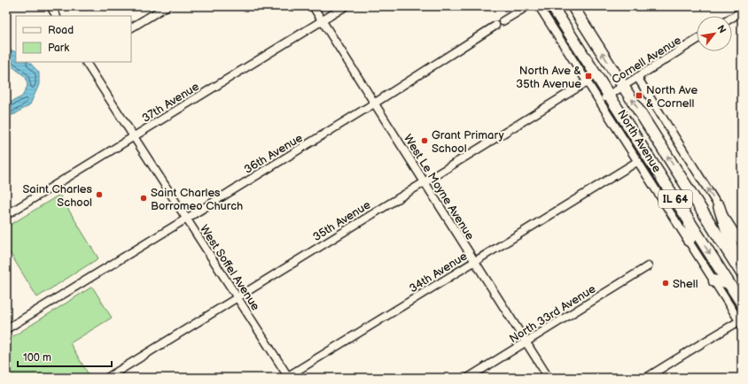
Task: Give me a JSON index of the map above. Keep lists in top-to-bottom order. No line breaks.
{"streets":{"main road":["North Avenue","IL 64"],"street":["Cornell Avenue","37th Avenue","36th Avenue","West Le Moyne Avenue","35th Avenue","West Soffel Avenue","34th Avenue","North 33rd Avenue"]},"crossings":[["Cornell Avenue","North Avenue"],["37th Avenue","West Le Moyne Avenue"],["37th Avenue","West Soffel Avenue"],["North Avenue","35th Avenue"],["North Avenue","34th Avenue"],["36th Avenue","West Le Moyne Avenue"],["36th Avenue","West Soffel Avenue"],["West Le Moyne Avenue","35th Avenue"],["West Le Moyne Avenue","34th Avenue"],["West Le Moyne Avenue","North 33rd Avenue"],["35th Avenue","West Soffel Avenue"],["West Soffel Avenue","34th Avenue"]],"places":{"transit":["North Ave & 35th Avenue","North Ave & Cornell"],"other":["Grant Primary School","Saint Charles School","Saint Charles Borromeo Church","Shell"]},"legend":["Road","Park"],"scale_bar":"100 m","north":"top right"}
